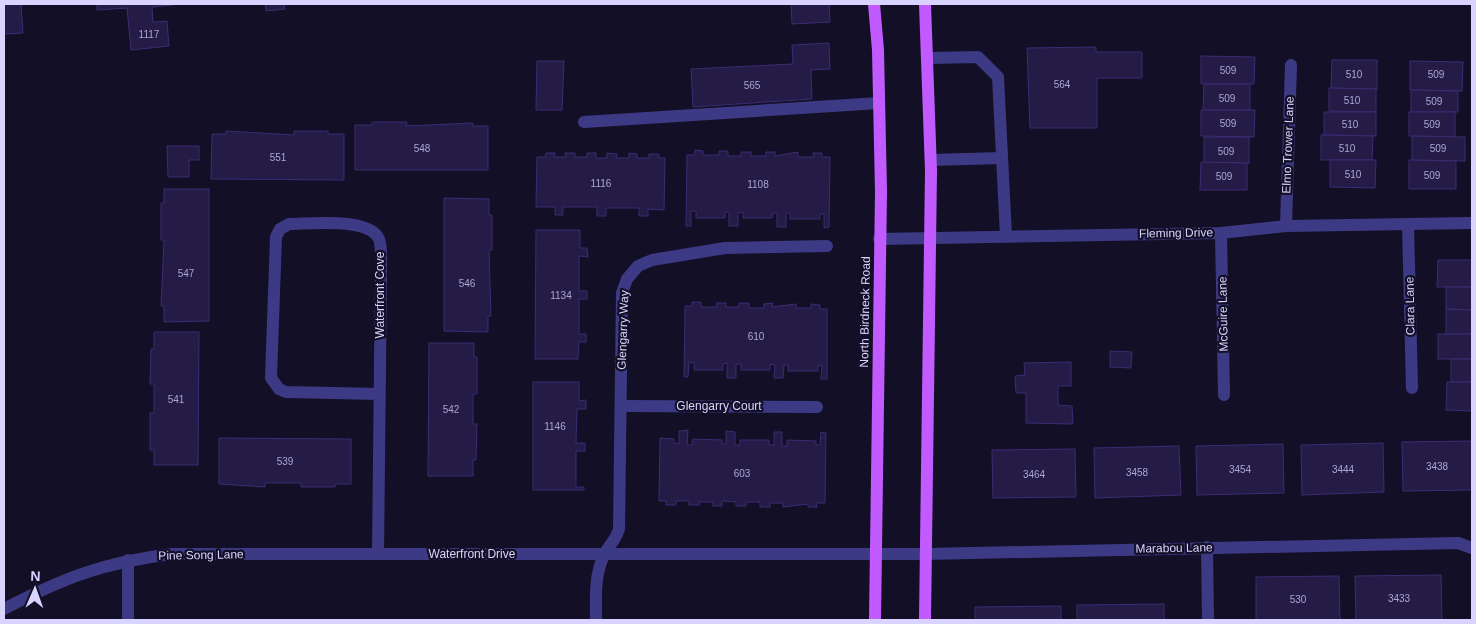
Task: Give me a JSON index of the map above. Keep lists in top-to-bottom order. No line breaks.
{"streets":{"main road":["North Birdneck Road"],"street":["Elmo Trower Lane","Fleming Drive","Waterfront Cove","Clara Lane","McGuire Lane","Glengarry Way","Glengarry Court","Marabou Lane","Waterfront Drive","Pine Song Lane"]},"crossings":[["Elmo Trower Lane","Fleming Drive"],["Fleming Drive","Clara Lane"],["Fleming Drive","North Birdneck Road"],["Fleming Drive","McGuire Lane"],["North Birdneck Road","Marabou Lane"],["North Birdneck Road","Waterfront Drive"],["Glengarry Way","Glengarry Court"],["Glengarry Way","Waterfront Drive"],["Marabou Lane","Waterfront Drive"],["Waterfront Drive","Pine Song Lane"]],"house_numbers":["1117","509","510","509","564","565","509","510","509","509","510","509","548","510","509","509","551","510","509","509","1116","1108","547","546","1134","610","541","542","1146","539","3438","3454","3444","3458","603","3464","3433","530"],"north":"top"}
